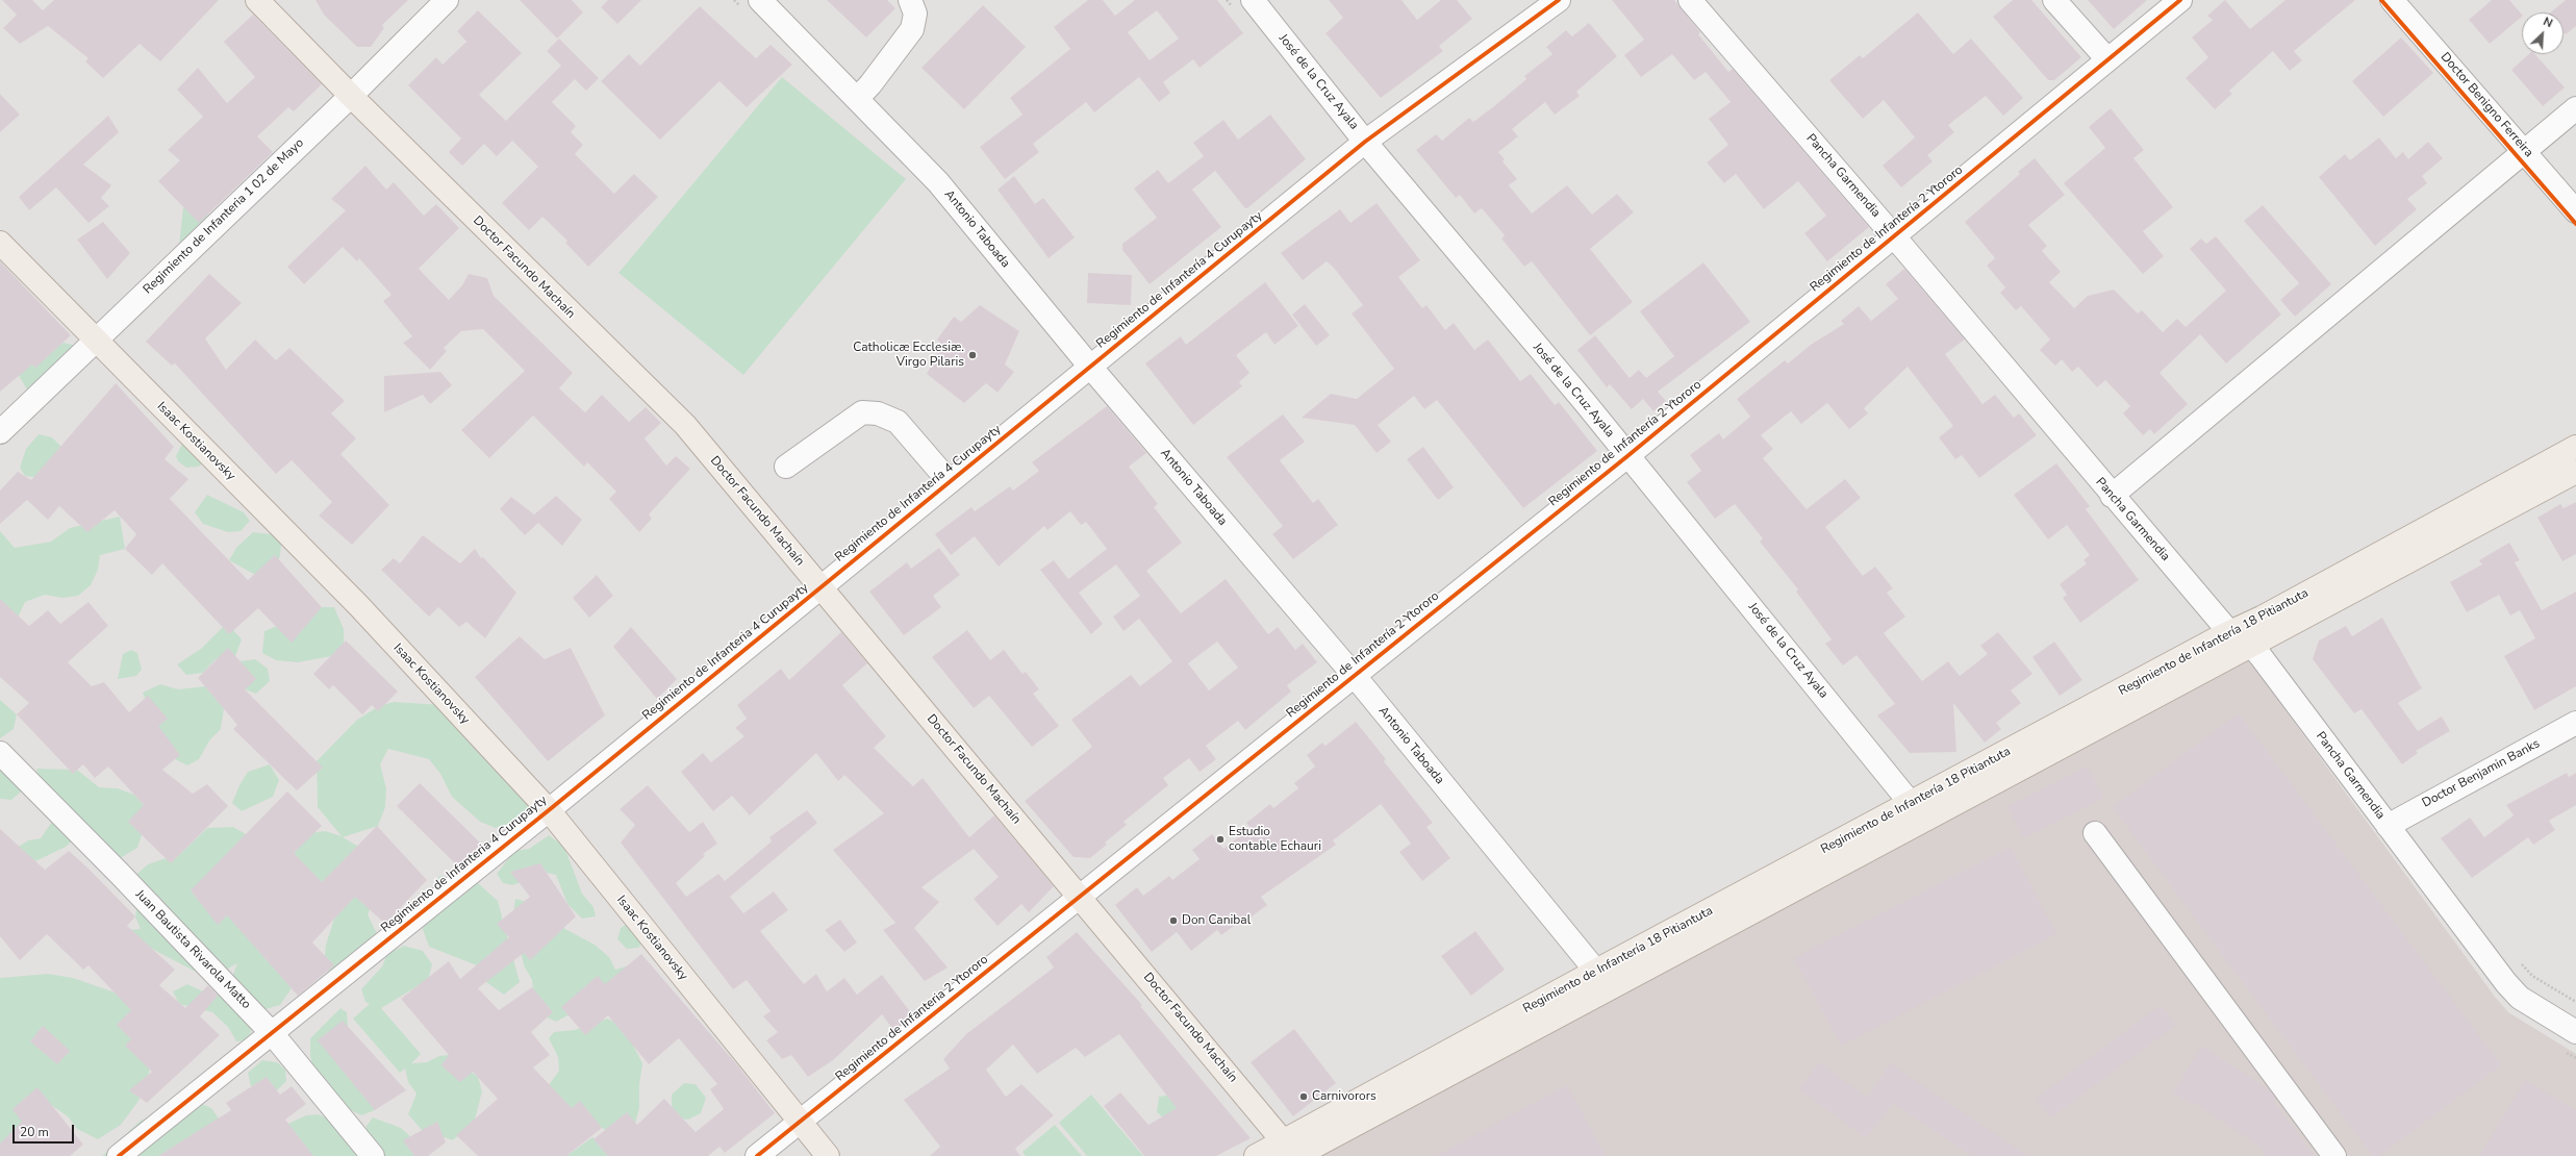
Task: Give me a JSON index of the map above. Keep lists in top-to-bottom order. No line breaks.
{"streets":{"main road":["Doctor Facundo Machaín","Isaac Kostianovsky","Regimiento de Infantería 18 Pitiantuta"],"street":["José de la Cruz Ayala","Doctor Benigno Ferreira","Pancha Garmendia","Regimiento de Infanteria 1 02 de Mayo","Antonio Taboada","Regimiento de Infantería 2 Ytororo","Regimiento de Infantería 4 Curupayty","Regimiento de Infanteria 4 Curupayty","Doctor Benjamin Banks","Juan Bautista Rivarola Matto","Regimiento de Infanteria 2 Ytororo"]},"crossings":[["José de la Cruz Ayala","Regimiento de Infantería 2 Ytororo"],["José de la Cruz Ayala","Regimiento de Infantería 4 Curupayty"],["José de la Cruz Ayala","Regimiento de Infantería 18 Pitiantuta"],["Pancha Garmendia","Regimiento de Infantería 2 Ytororo"],["Pancha Garmendia","Regimiento de Infantería 18 Pitiantuta"],["Pancha Garmendia","Doctor Benjamin Banks"],["Regimiento de Infanteria 1 02 de Mayo","Doctor Facundo Machaín"],["Regimiento de Infanteria 1 02 de Mayo","Isaac Kostianovsky"],["Antonio Taboada","Regimiento de Infantería 2 Ytororo"],["Antonio Taboada","Regimiento de Infantería 4 Curupayty"],["Antonio Taboada","Regimiento de Infantería 18 Pitiantuta"],["Regimiento de Infantería 2 Ytororo","Doctor Facundo Machaín"],["Regimiento de Infantería 2 Ytororo","Regimiento de Infanteria 2 Ytororo"],["Doctor Facundo Machaín","Regimiento de Infantería 4 Curupayty"],["Doctor Facundo Machaín","Regimiento de Infantería 18 Pitiantuta"],["Doctor Facundo Machaín","Regimiento de Infanteria 4 Curupayty"],["Doctor Facundo Machaín","Regimiento de Infanteria 2 Ytororo"],["Regimiento de Infantería 4 Curupayty","Regimiento de Infanteria 4 Curupayty"],["Isaac Kostianovsky","Regimiento de Infanteria 4 Curupayty"],["Isaac Kostianovsky","Regimiento de Infanteria 2 Ytororo"],["Regimiento de Infanteria 4 Curupayty","Juan Bautista Rivarola Matto"]],"places":["Catholicæ Ecclesiæ. Virgo Pilaris","Estudio contable Echauri","Don Canibal","Carnivorors"],"scale_bar":"20 m","north":"top right"}
